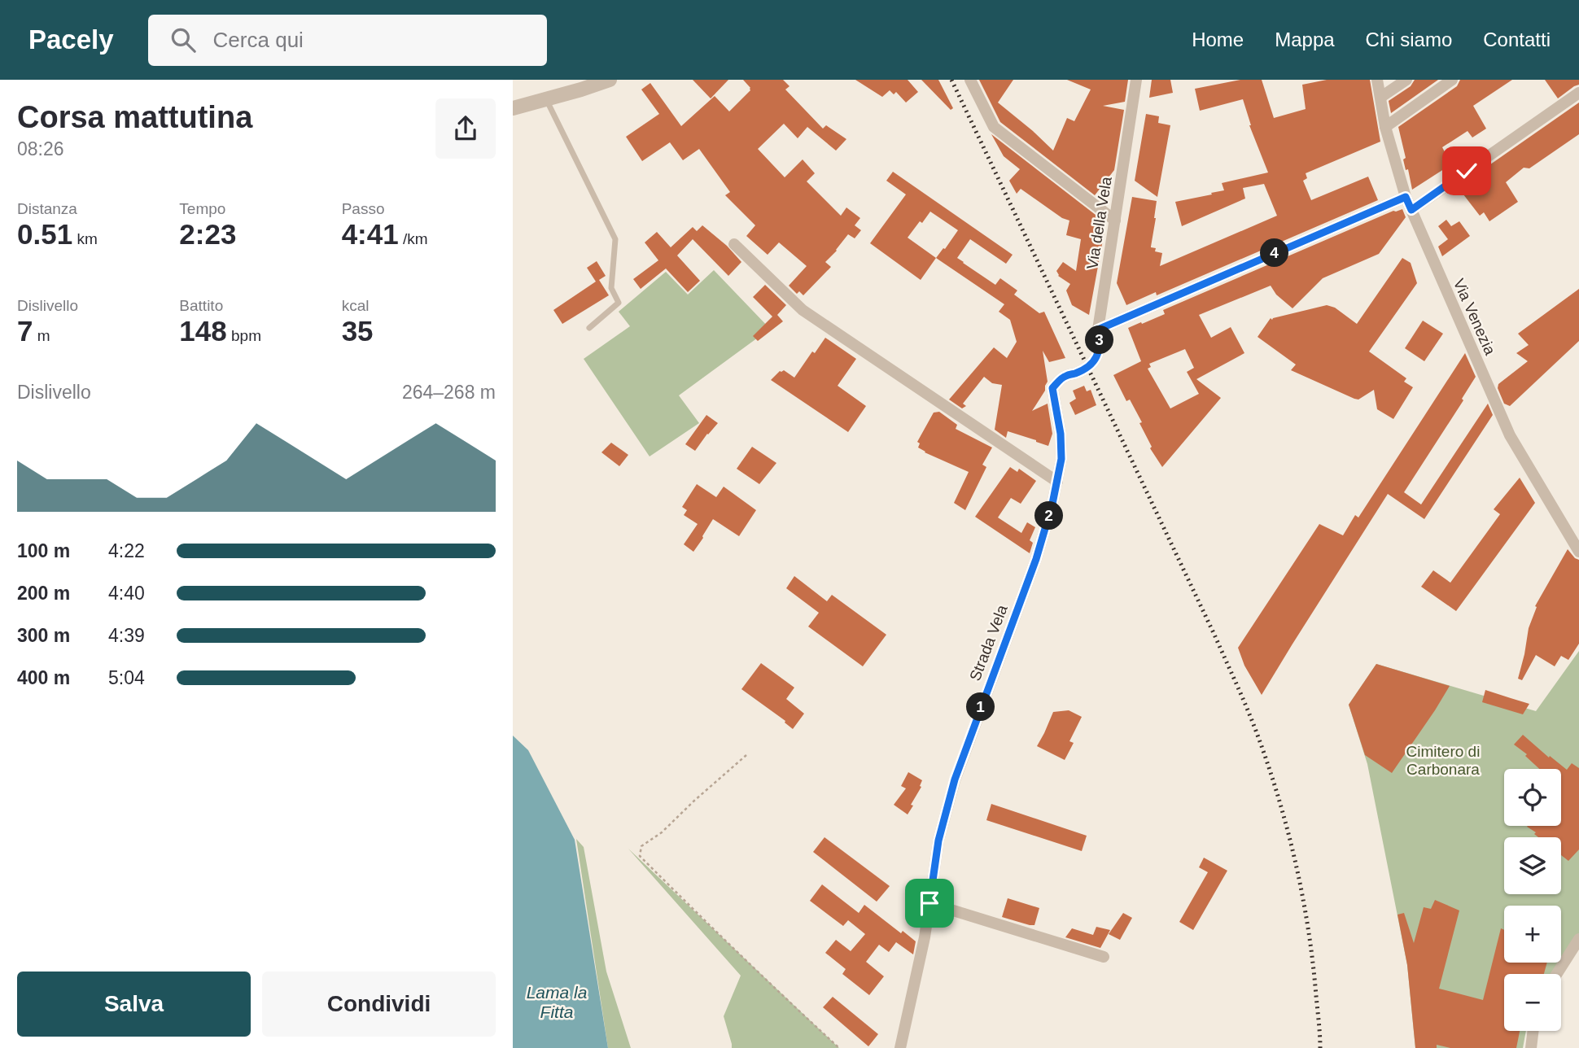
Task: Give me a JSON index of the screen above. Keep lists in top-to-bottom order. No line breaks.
{"streets":{"street":["Via della Vela","Via Venezia","Strada Vela"]},"crossings":[["Via della Vela","Strada Vela"]],"water":["Lama la Fitta"],"parks":["Cimitero di Carbonara"],"page":{"header":"Pacely","search":"Cerca qui","nav":["Home","Mappa","Chi siamo","Contatti"],"heading":["Corsa mattutina","08:26"],"stats":[["Distanza","0.51 km"],["Tempo","2:23"],["Passo","4:41 /km"],["Dislivello","7 m"],["Battito","148 bpm"],["kcal","35"]],"pins":["4","3","2","1"],"chart":["Dislivello","264–268 m"],"list":[{"name":"100 m","note":"4:22"},{"name":"200 m","note":"4:40"},{"name":"300 m","note":"4:39"},{"name":"400 m","note":"5:04"}],"map_buttons":["+","−"],"buttons":["Salva","Condividi"]}}
